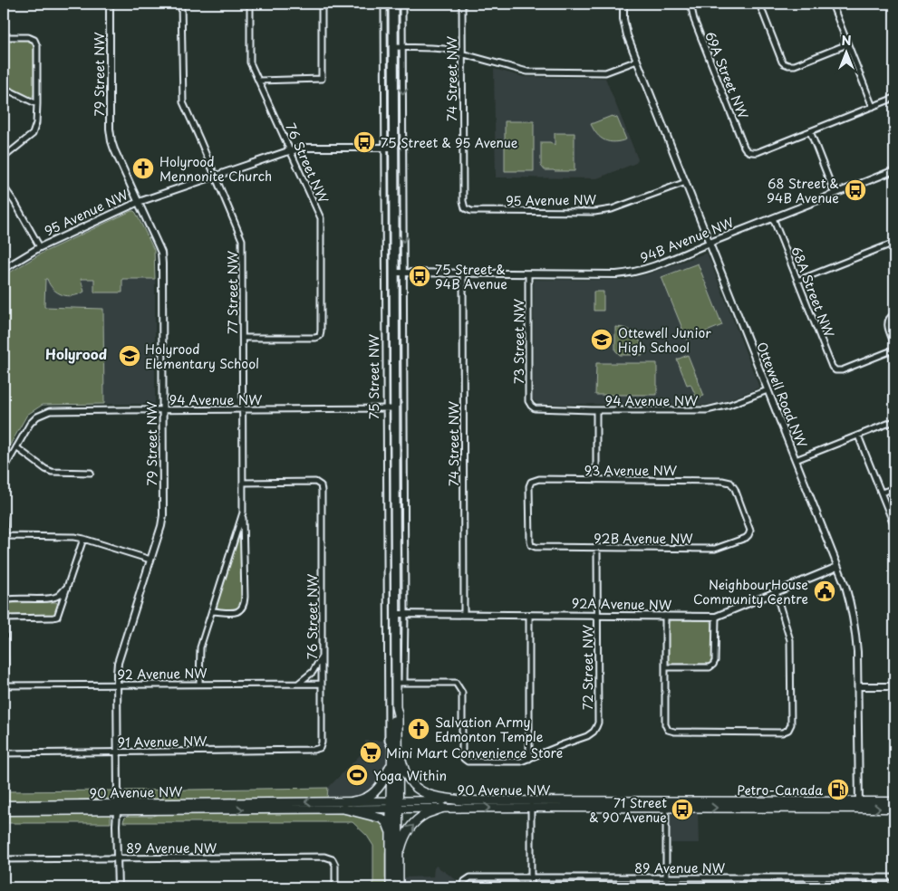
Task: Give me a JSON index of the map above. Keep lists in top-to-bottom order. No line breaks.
{"streets":{"main road":["75 Street NW","90 Avenue NW"],"street":["79 Street NW","69A Street NW","74 Street NW","76 Street NW","95 Avenue NW","94B Avenue NW","68A Street NW","77 Street NW","73 Street NW","Ottewell Road NW","94 Avenue NW","93 Avenue NW","92B Avenue NW","92A Avenue NW","72 Street NW","92 Avenue NW","91 Avenue NW","89 Avenue NW"]},"crossings":[["79 Street NW","95 Avenue NW"],["79 Street NW","94 Avenue NW"],["79 Street NW","92 Avenue NW"],["79 Street NW","91 Avenue NW"],["79 Street NW","90 Avenue NW"],["79 Street NW","89 Avenue NW"],["74 Street NW","95 Avenue NW"],["74 Street NW","94B Avenue NW"],["74 Street NW","92A Avenue NW"],["76 Street NW","95 Avenue NW"],["76 Street NW","77 Street NW"],["76 Street NW","92 Avenue NW"],["76 Street NW","91 Avenue NW"],["95 Avenue NW","77 Street NW"],["95 Avenue NW","75 Street NW"],["95 Avenue NW","Ottewell Road NW"],["94B Avenue NW","68A Street NW"],["94B Avenue NW","73 Street NW"],["94B Avenue NW","75 Street NW"],["94B Avenue NW","Ottewell Road NW"],["77 Street NW","94 Avenue NW"],["77 Street NW","92 Avenue NW"],["73 Street NW","94 Avenue NW"],["75 Street NW","94 Avenue NW"],["75 Street NW","92A Avenue NW"],["75 Street NW","90 Avenue NW"],["Ottewell Road NW","94 Avenue NW"],["Ottewell Road NW","92A Avenue NW"],["Ottewell Road NW","90 Avenue NW"],["93 Avenue NW","92B Avenue NW"],["92B Avenue NW","72 Street NW"],["92A Avenue NW","72 Street NW"]],"districts":["Holyrood"],"places":{"bus stop":["75 Street & 95 Avenue","68 Street & 94B Avenue","75 Street & 94B Avenue","71 Street & 90 Avenue"],"church":["Holyrood Mennonite Church","Salvation Army Edmonton Temple"],"school or university":["Ottewell Junior High School","Holyrood Elementary School"],"public building":["NeighbourHouse Community Centre"],"supermarket":["Mini Mart Convenience Store"],"sports":["Yoga Within"],"fuel station":["Petro-Canada"]},"north":"top"}
